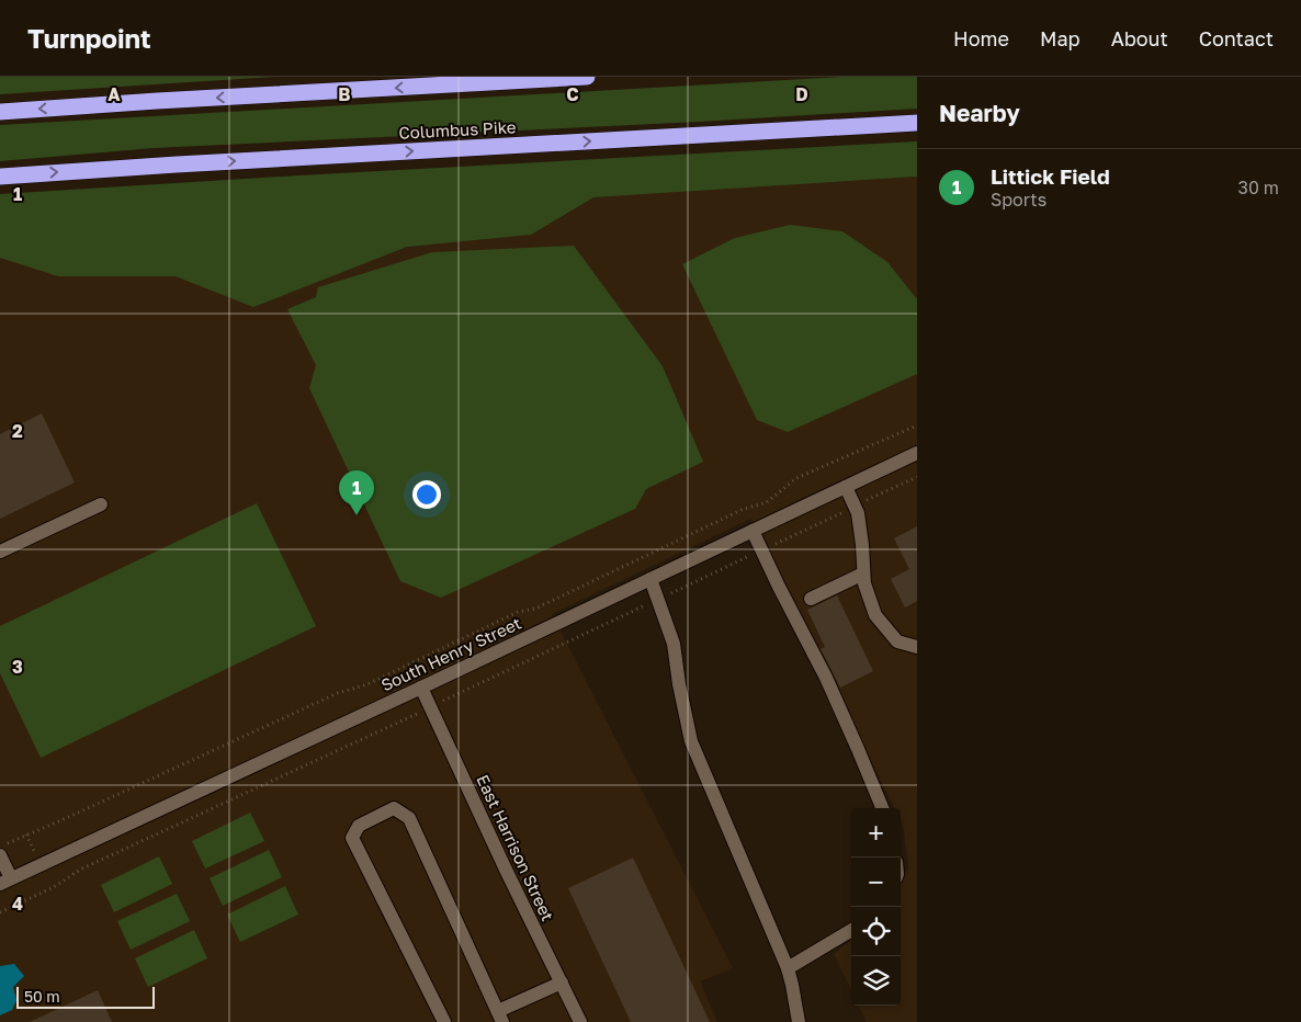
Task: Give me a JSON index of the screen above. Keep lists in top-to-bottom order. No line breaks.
{"streets":{"highway":["Columbus Pike"],"street":["South Henry Street","East Harrison Street"]},"crossings":[["South Henry Street","East Harrison Street"]],"scale_bar":"50 m","page":{"header":"Turnpoint","nav":["Home","Map","About","Contact"],"heading":"Nearby","list":[{"mark":"1","name":"Littick Field","note":"Sports","value":"30 m"}],"pins":"1","map_buttons":["+","−"],"scale":"50 m"},"grid":{"columns":["A","B","C","D"],"rows":["1","2","3","4"]}}
